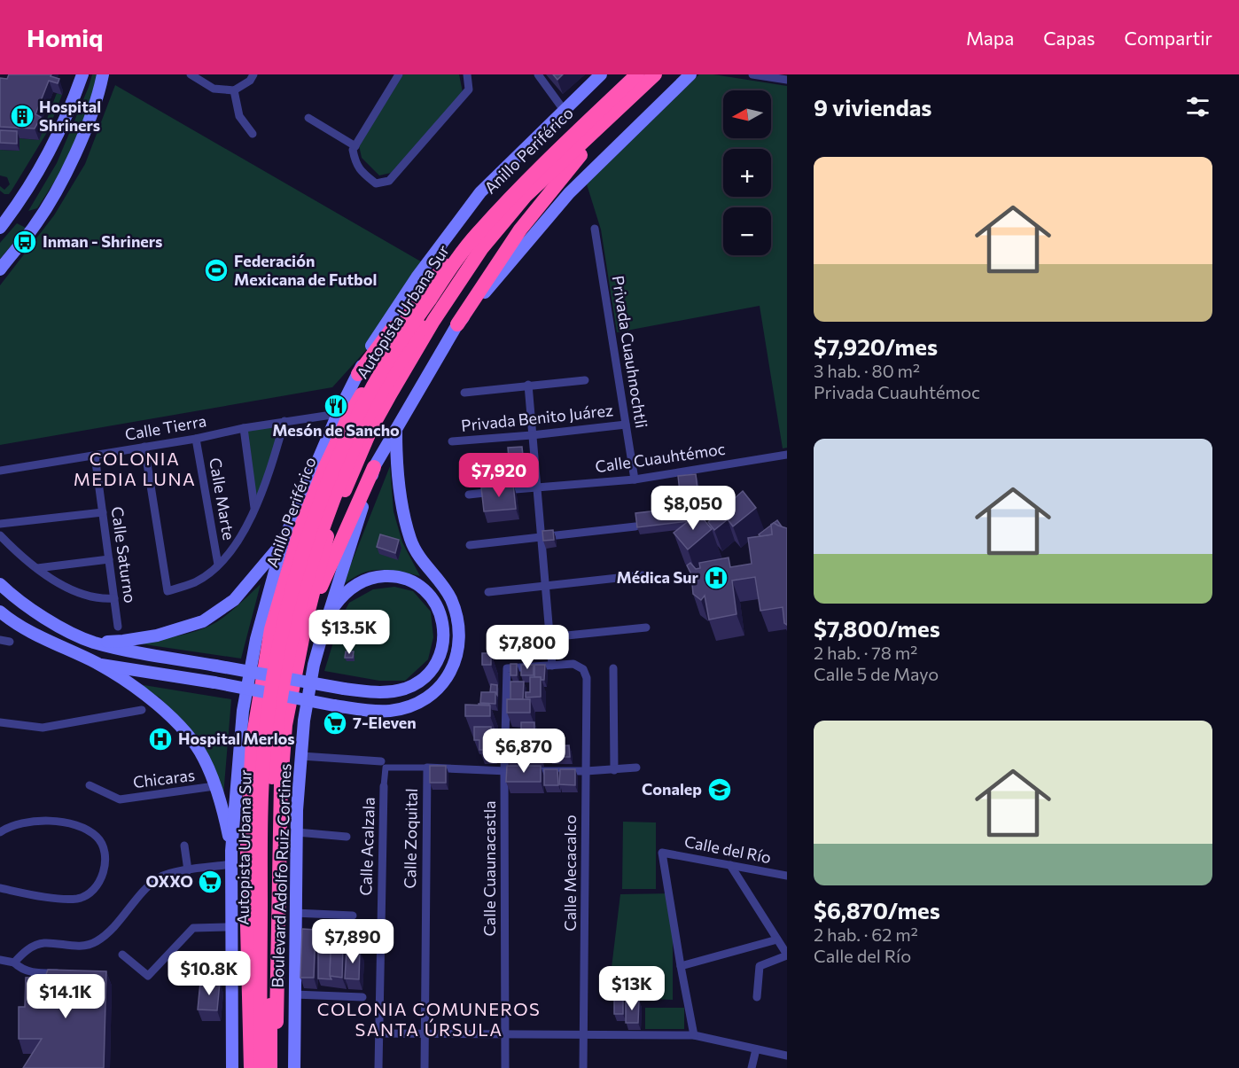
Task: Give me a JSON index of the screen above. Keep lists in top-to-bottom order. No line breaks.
{"streets":{"highway":["Anillo Periférico","Autopista Urbana Sur"],"main road":["Boulevard Adolfo Ruiz Cortines"],"street":["Privada Cuauhnochtli","Privada Benito Juárez","Calle Tierra","Calle Cuauhtémoc","Calle Marte","Calle Saturno","Chicaras","Calle Zoquital","Calle Acalzala","Calle del Río","Calle Cuaunacastla","Calle Mecacalco"]},"crossings":[["Privada Cuauhnochtli","Privada Benito Juárez"],["Privada Cuauhnochtli","Calle Cuauhtémoc"],["Calle Tierra","Calle Marte"],["Calle Tierra","Calle Saturno"],["Calle Cuaunacastla","Calle Mecacalco"]],"districts":["COLONIA MEDIA LUNA","COLONIA COMUNEROS SANTA ÚRSULA"],"places":{"building":["Hospital Shriners"],"bus stop":["Inman - Shriners"],"sports":["Federación Mexicana de Futbol"],"restaurant":["Mesón de Sancho"],"hospital":["Médica Sur","Hospital Merlos"],"supermarket":["7-Eleven","OXXO"],"school or university":["Conalep"]},"north":"left","page":{"header":"Homiq","nav":["Mapa","Capas","Compartir"],"heading":"9 viviendas","map_buttons":["+","−"],"list":[{"name":"$7,920/mes","note":"3 hab. · 80 m² · Privada Cuauhtémoc"},{"name":"$7,800/mes","note":"2 hab. · 78 m² · Calle 5 de Mayo"},{"name":"$6,870/mes","note":"2 hab. · 62 m² · Calle del Río"}],"price":["$7,920","$8,050","$13.5K","$7,800","$6,870","$7,890","$10.8K","$13K","$14.1K"]}}
